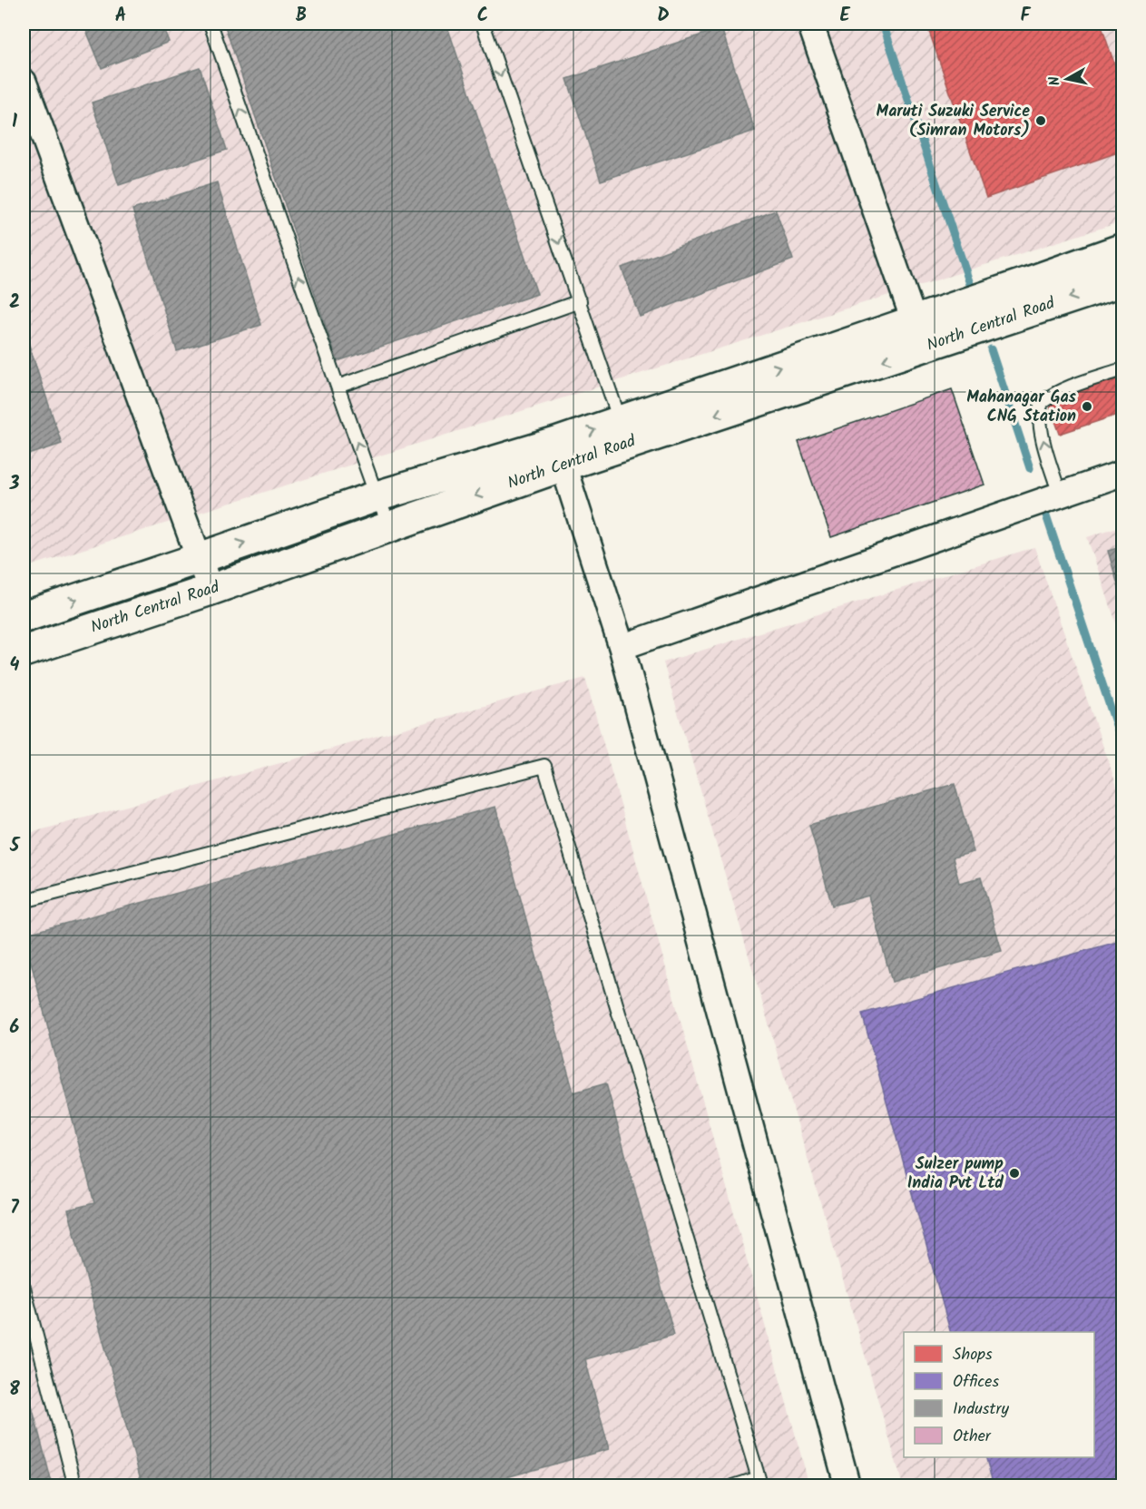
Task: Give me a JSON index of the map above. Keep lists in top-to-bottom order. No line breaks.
{"streets":{"main road":["North Central Road"]},"places":["Maruti Suzuki Service (Simran Motors)","Mahanagar Gas CNG Station","Sulzer pump India Pvt Ltd"],"legend":["Shops","Offices","Industry","Other"],"north":"left","grid":{"columns":["A","B","C","D","E","F"],"rows":["1","2","3","4","5","6","7","8"]}}
